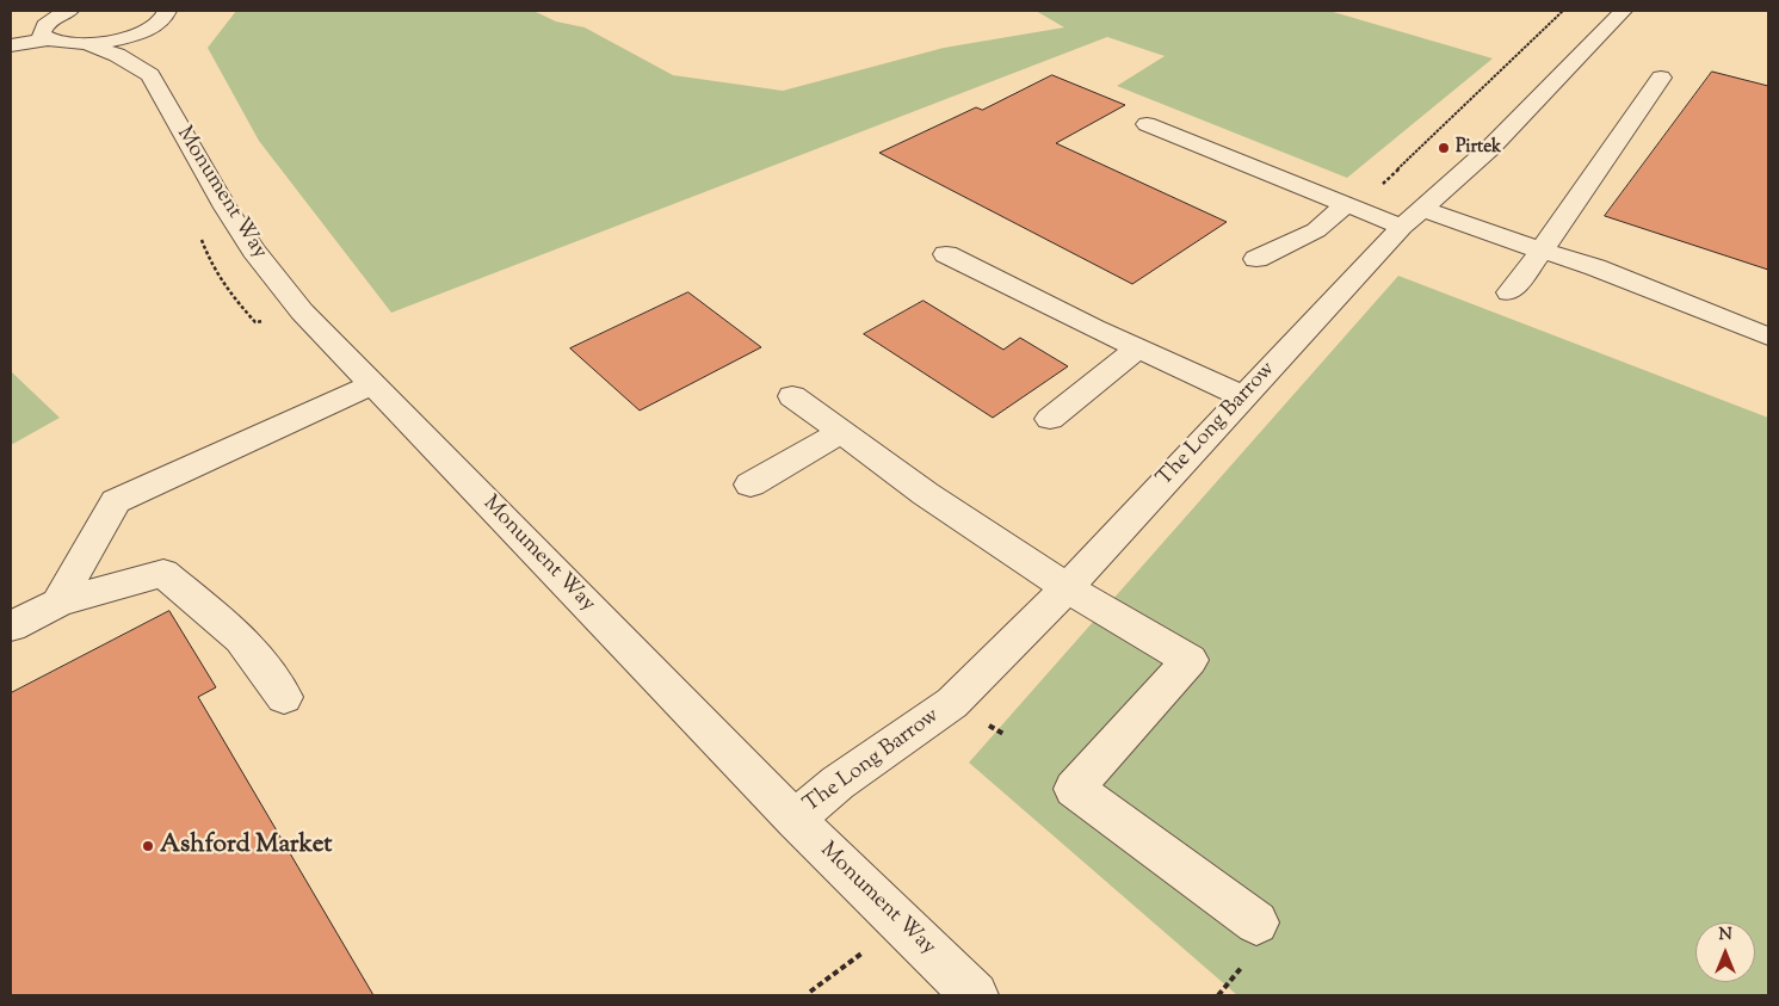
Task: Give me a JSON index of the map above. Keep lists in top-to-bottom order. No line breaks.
{"streets":{"street":["Monument Way","The Long Barrow"]},"crossings":[["Monument Way","The Long Barrow"]],"places":["Pirtek","Ashford Market"],"north":"top"}
